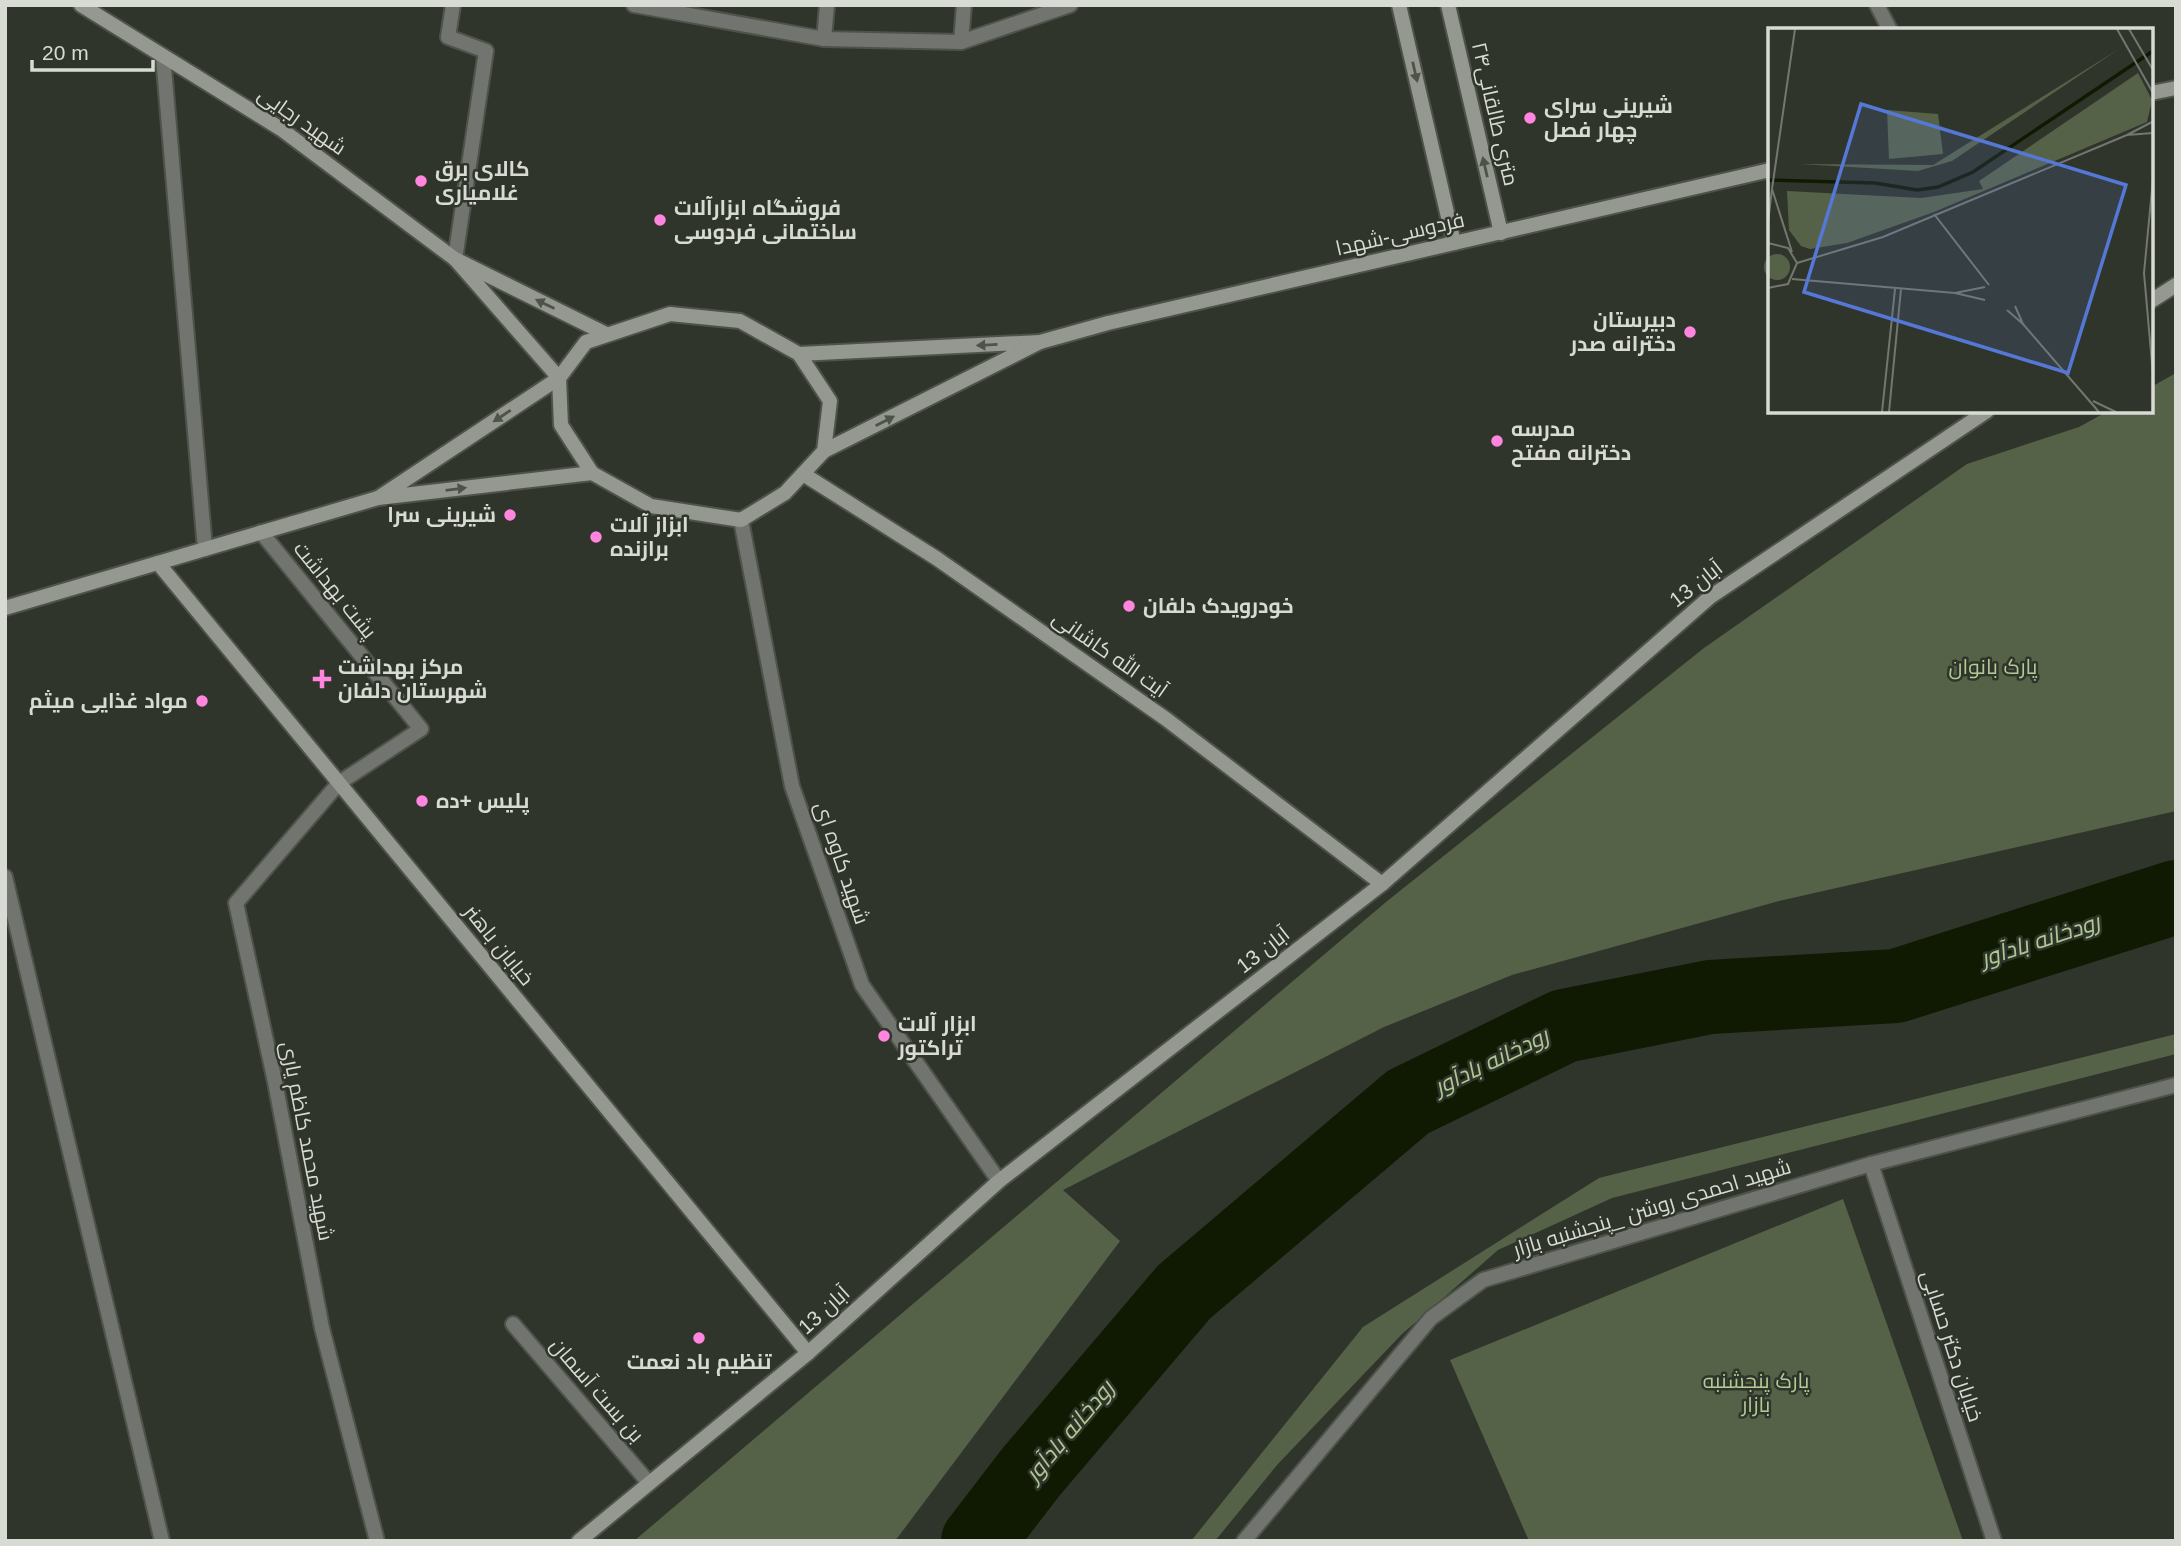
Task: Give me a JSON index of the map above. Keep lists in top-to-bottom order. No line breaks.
{"streets":{"main road":["۲۴متری طالقانی","شهید رجایی","فردوسی-شهدا","13 آبان","آیت الله کاشانی","خیابان باهنر"],"street":["پشت بهداشت","شهید کاوه ای","شهید محمد کاظم یاری","شهید احمدی روشن _پنجشنبه بازار","خیابان دکتر حسابی","بن بست آسمان"]},"crossings":[["۲۴متری طالقانی","فردوسی-شهدا"],["13 آبان","آیت الله کاشانی"],["13 آبان","شهید کاوه ای"],["13 آبان","خیابان باهنر"],["13 آبان","بن بست آسمان"],["پشت بهداشت","خیابان باهنر"],["پشت بهداشت","شهید محمد کاظم یاری"],["آیت الله کاشانی","شهید کاوه ای"],["خیابان باهنر","شهید محمد کاظم یاری"],["شهید احمدی روشن _پنجشنبه بازار","خیابان دکتر حسابی"]],"water":["رودخانه بادآور"],"parks":["پارک بانوان","پارک پنجشنبه بازار"],"places":{"other":["شیرینی سرای چهار فصل","کالای برق غلامیاری","فروشگاه ابزارآلات ساختمانی فردوسی","دبیرستان دخترانه صدر","مدرسه دخترانه مفتح","شیرینی سرا","ابزاز آلات برازنده","خودرویدک دلفان","مواد غذایی میثم","پلیس +ده","ابزار آلات تراکتور","تنظیم باد نعمت"],"health":["مرکز بهداشت شهرستان دلفان"]},"scale_bar":"20 m"}
